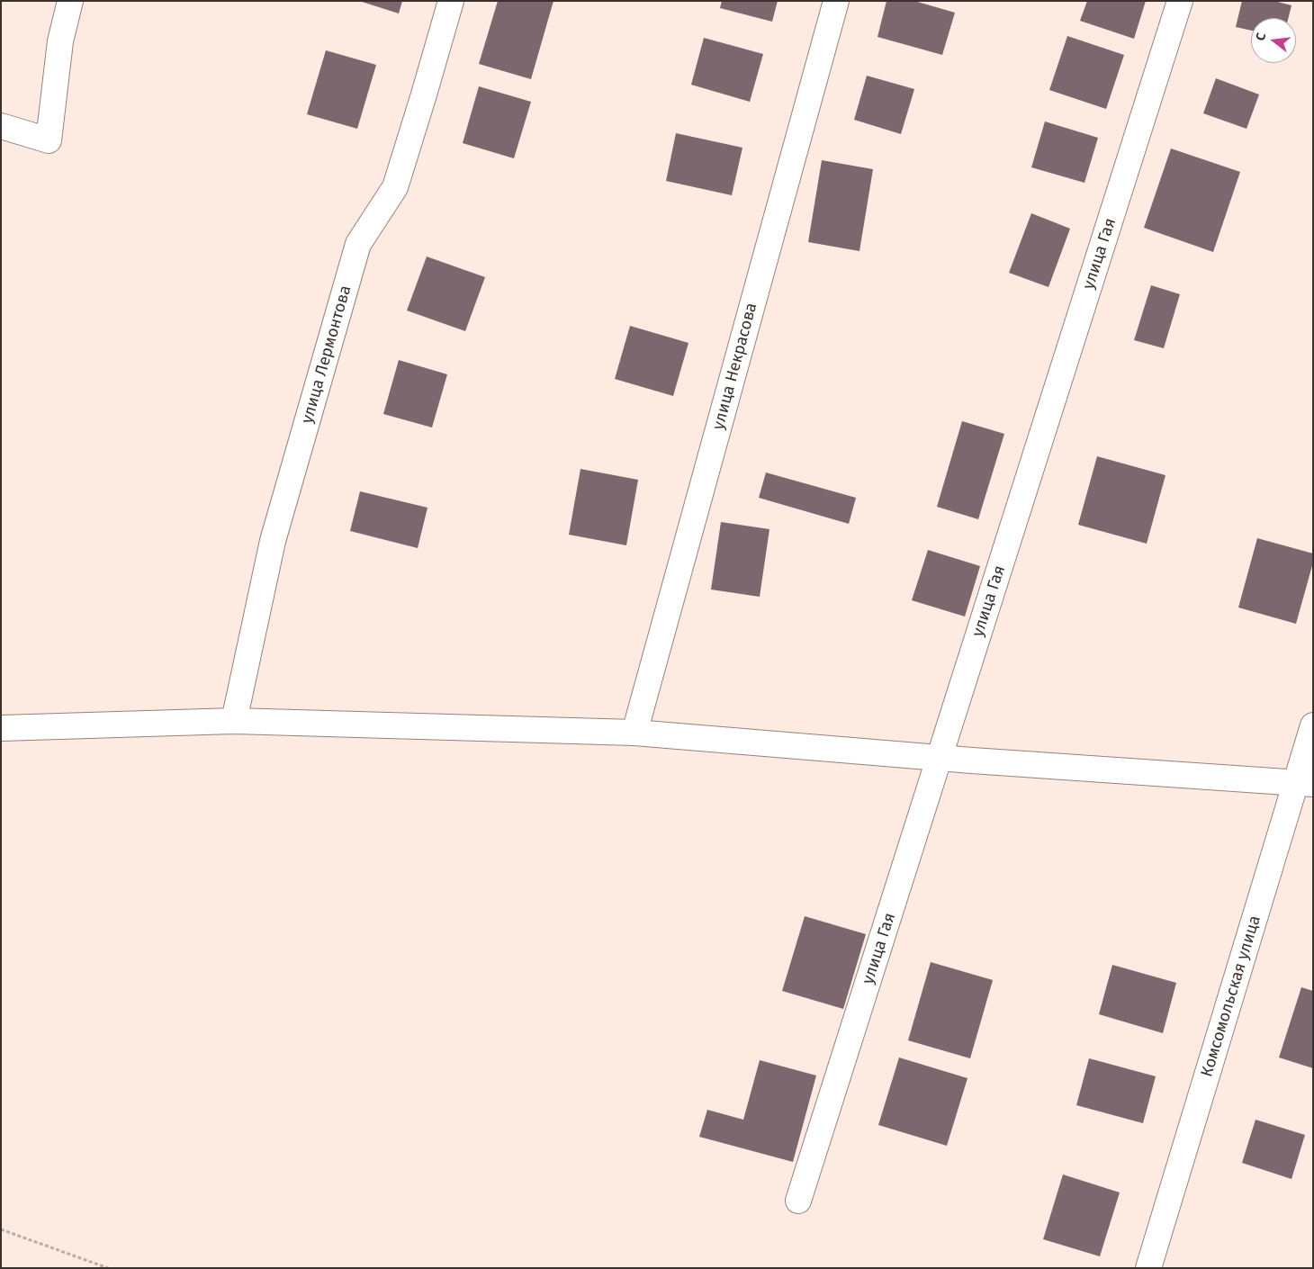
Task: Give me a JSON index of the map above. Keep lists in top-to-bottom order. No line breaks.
{"streets":{"street":["улица Гая","улица Лермонтова","улица Некрасова","Комсомольская улица"]},"north":"left"}
